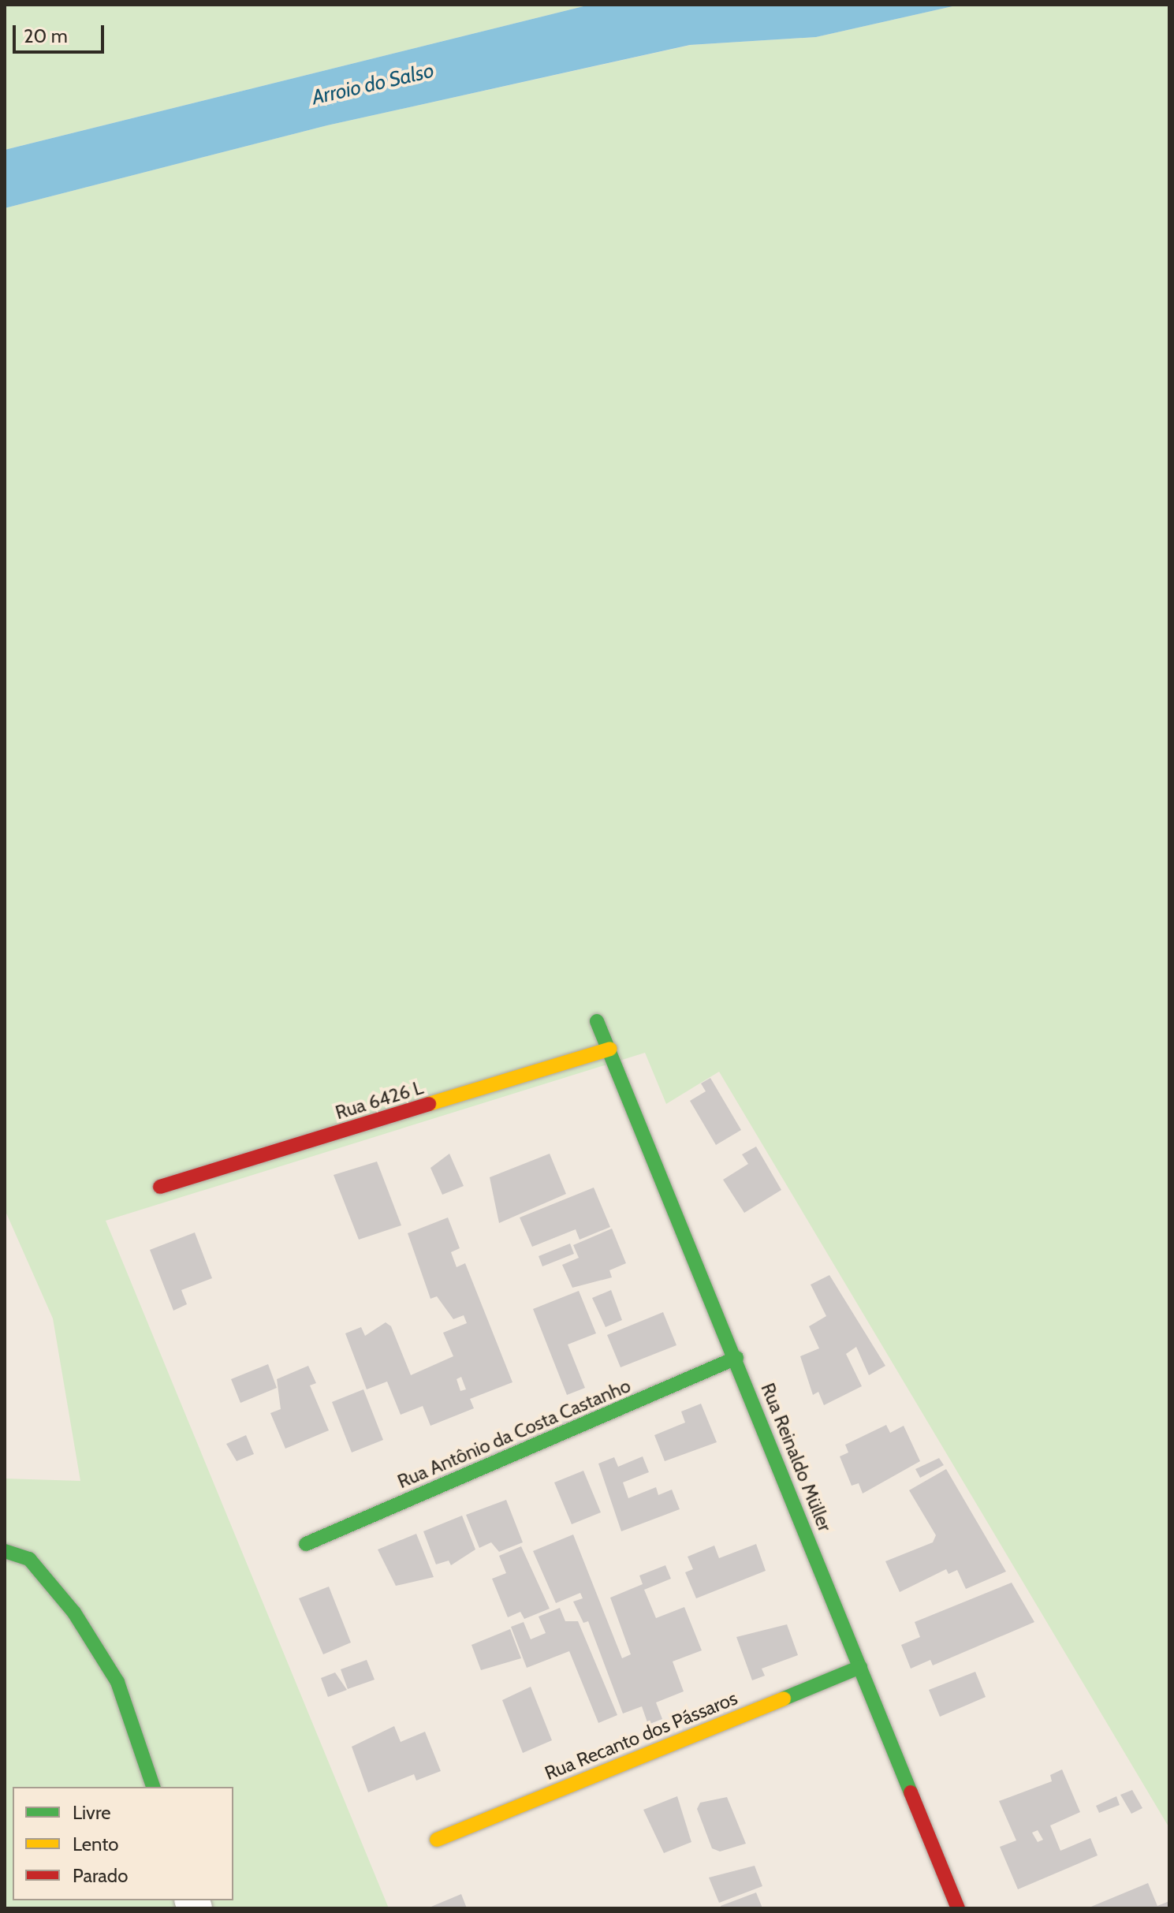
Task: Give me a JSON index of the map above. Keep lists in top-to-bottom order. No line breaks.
{"streets":{"street":["Rua 6426 L","Rua Antônio da Costa Castanho","Rua Reinaldo Müller","Rua Recanto dos Pássaros"]},"crossings":[["Rua 6426 L","Rua Reinaldo Müller"],["Rua Antônio da Costa Castanho","Rua Reinaldo Müller"],["Rua Reinaldo Müller","Rua Recanto dos Pássaros"]],"water":["Arroio do Salso"],"legend":["Livre","Lento","Parado"],"scale_bar":"20 m"}
